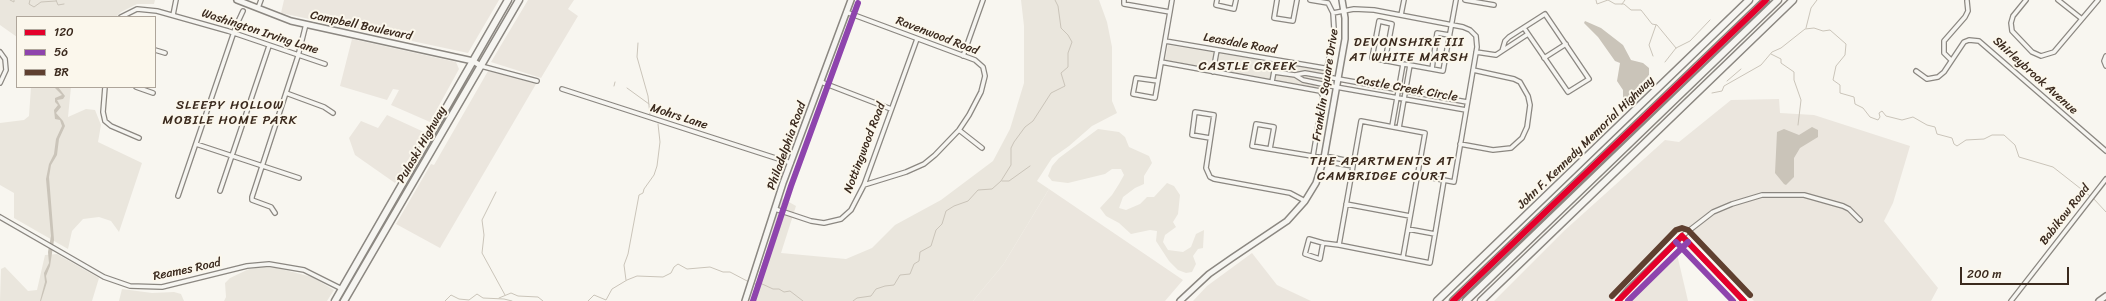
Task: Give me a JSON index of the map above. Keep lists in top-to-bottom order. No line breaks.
{"streets":{"highway":["John F. Kennedy Memorial Highway","Pulaski Highway"],"street":["Campbell Boulevard","Washington Irving Lane","Ravenwood Road","Leasdale Road","Shirleybrook Avenue","Franklin Square Drive","Castle Creek Circle","Mohrs Lane","Philadelphia Road","Nottingwood Road","Babikow Road","Reames Road"]},"crossings":[["Campbell Boulevard","Pulaski Highway"],["Ravenwood Road","Philadelphia Road"],["Ravenwood Road","Nottingwood Road"],["Leasdale Road","Castle Creek Circle"],["Franklin Square Drive","Castle Creek Circle"],["Mohrs Lane","Philadelphia Road"],["Pulaski Highway","Reames Road"],["Philadelphia Road","Nottingwood Road"]],"districts":["DEVONSHIRE III AT WHITE MARSH","CASTLE CREEK","SLEEPY HOLLOW MOBILE HOME PARK","THE APARTMENTS AT CAMBRIDGE COURT"],"lines":["transit line 120","transit line 56","transit line BR"],"legend":["120","56","BR"],"scale_bar":"200 m"}
